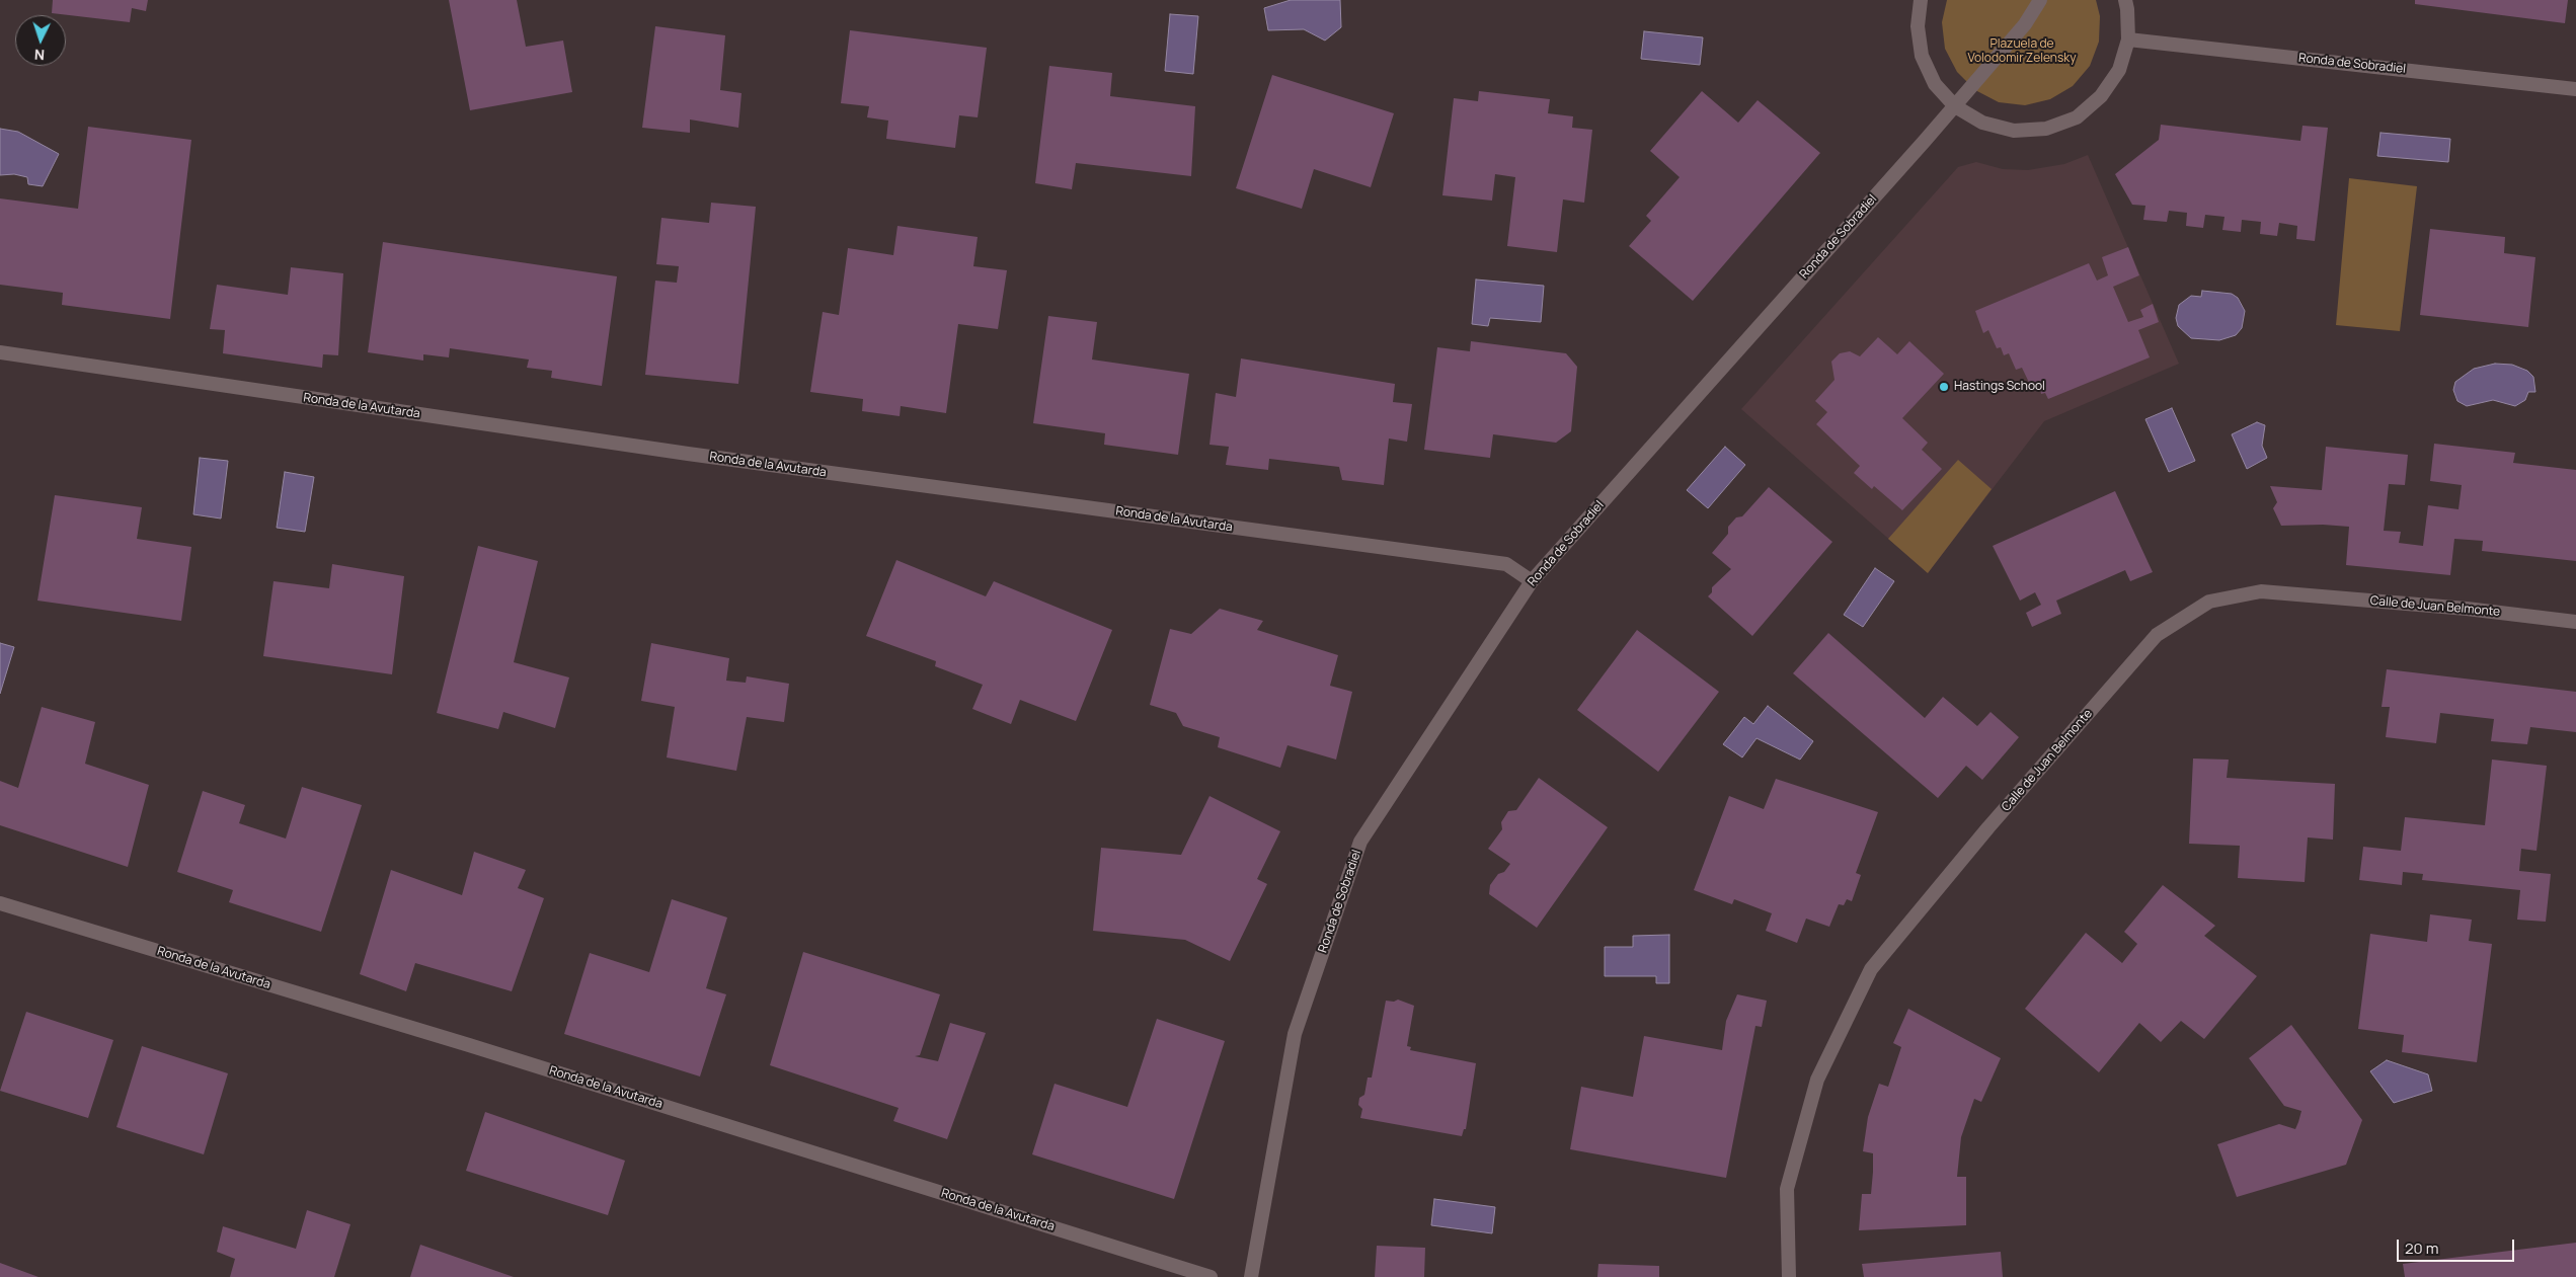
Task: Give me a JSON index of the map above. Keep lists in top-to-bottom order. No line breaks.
{"streets":{"street":["Ronda de Sobradiel","Ronda de la Avutarda","Calle de Juan Belmonte"]},"crossings":[["Ronda de Sobradiel","Ronda de la Avutarda"]],"parks":["Plazuela de Volodomir Zelensky"],"places":["Hastings School"],"scale_bar":"20 m","north":"bottom"}
